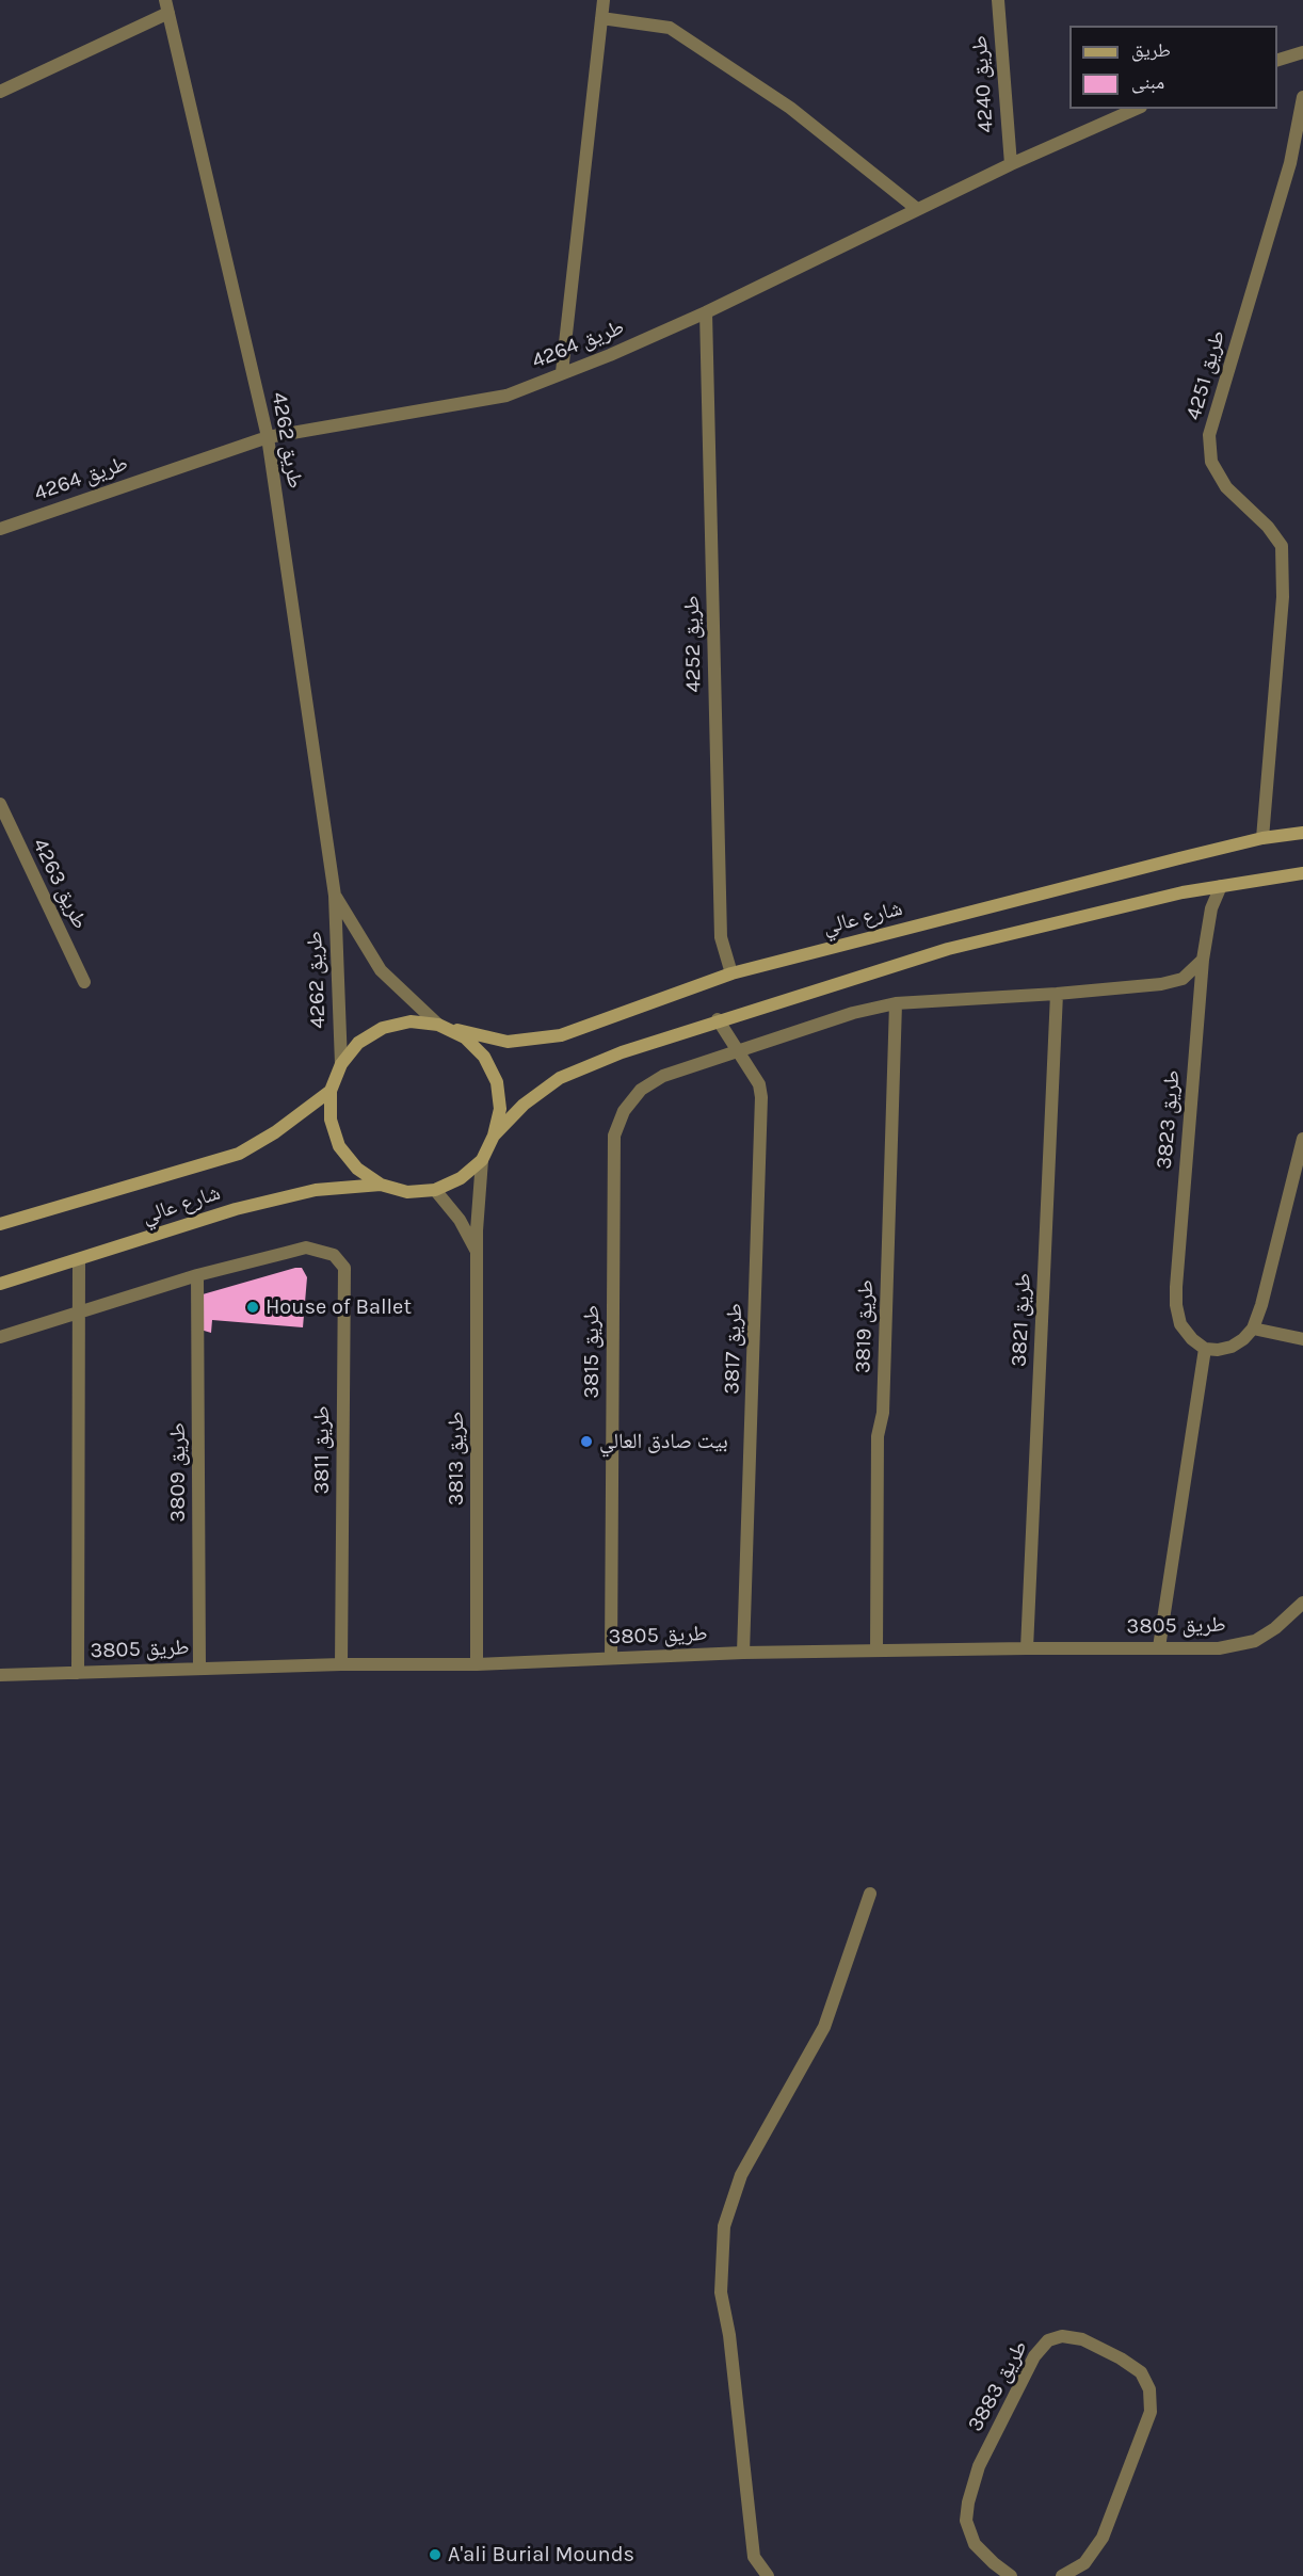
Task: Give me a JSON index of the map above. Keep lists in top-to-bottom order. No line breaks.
{"streets":{"street":["طريق 4240","طريق 4264","طريق 4251","طريق 4262","طريق 4252","طريق 4263","شارع عالي","طريق 3823","طريق 3821","طريق 3819","طريق 3817","طريق 3815","طريق 3811","طريق 3813","طريق 3809","طريق 3805","طريق 3883"]},"crossings":[["طريق 4240","طريق 4264"],["طريق 4264","طريق 4262"],["طريق 4264","طريق 4252"],["طريق 4251","شارع عالي"],["طريق 4262","شارع عالي"],["طريق 4262","طريق 3813"],["طريق 4252","شارع عالي"],["شارع عالي","طريق 3813"],["طريق 3823","طريق 3815"],["طريق 3821","طريق 3815"],["طريق 3821","طريق 3805"],["طريق 3819","طريق 3815"],["طريق 3819","طريق 3805"],["طريق 3817","طريق 3815"],["طريق 3817","طريق 3805"],["طريق 3815","طريق 3805"],["طريق 3811","طريق 3809"],["طريق 3811","طريق 3805"],["طريق 3813","طريق 3805"],["طريق 3809","طريق 3805"]],"places":["House of Ballet","بيت صادق العالي","A'ali Burial Mounds"],"legend":["طريق","مبنى"]}
